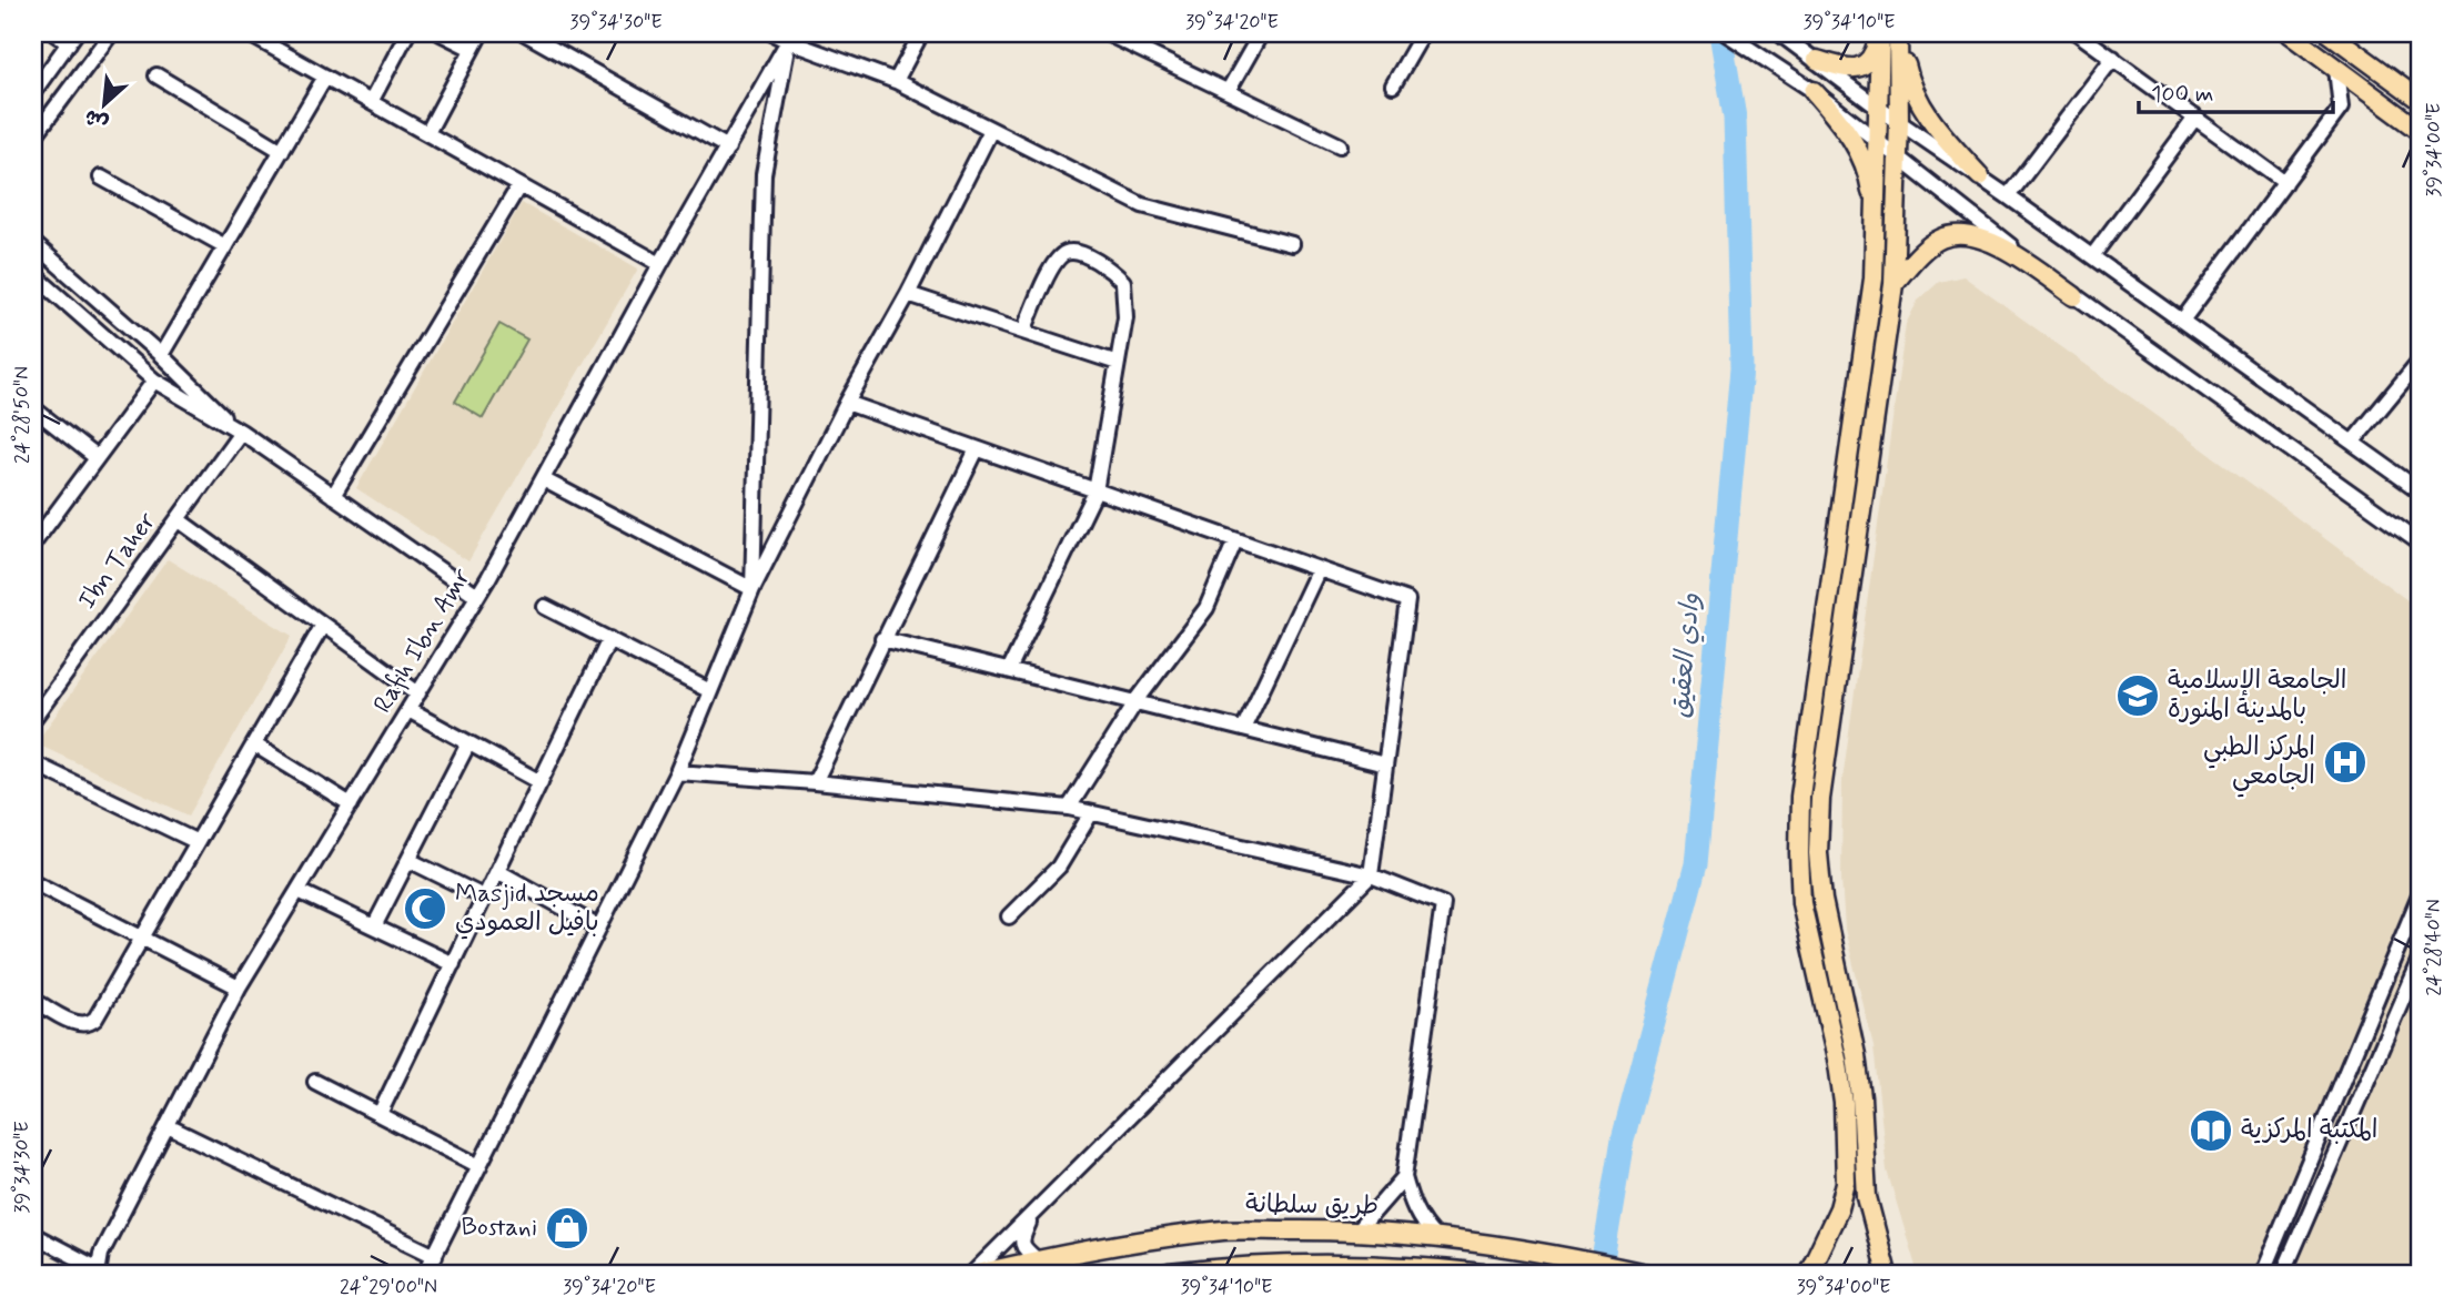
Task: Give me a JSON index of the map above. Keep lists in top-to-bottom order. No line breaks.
{"streets":{"main road":["طريق سلطانة"],"street":["Ibn Taher","Rafih Ibn Amr"]},"water":["وادي العقيق"],"places":{"school or university":["الجامعة الإسلامية بالمدينة المنورة"],"hospital":["المركز الطبي الجامعي"],"mosque":["Masjid مسجد بافيل العمودي"],"library":["المكتبة المركزية"],"shop":["Bostani"]},"scale_bar":"100 m","north":"bottom left","coordinates":["39°34'30\"E","39°34'20\"E","39°34'10\"E","39°34'00\"E","24°28'50\"N","24°28'40\"N","24°29'00\"N"]}
